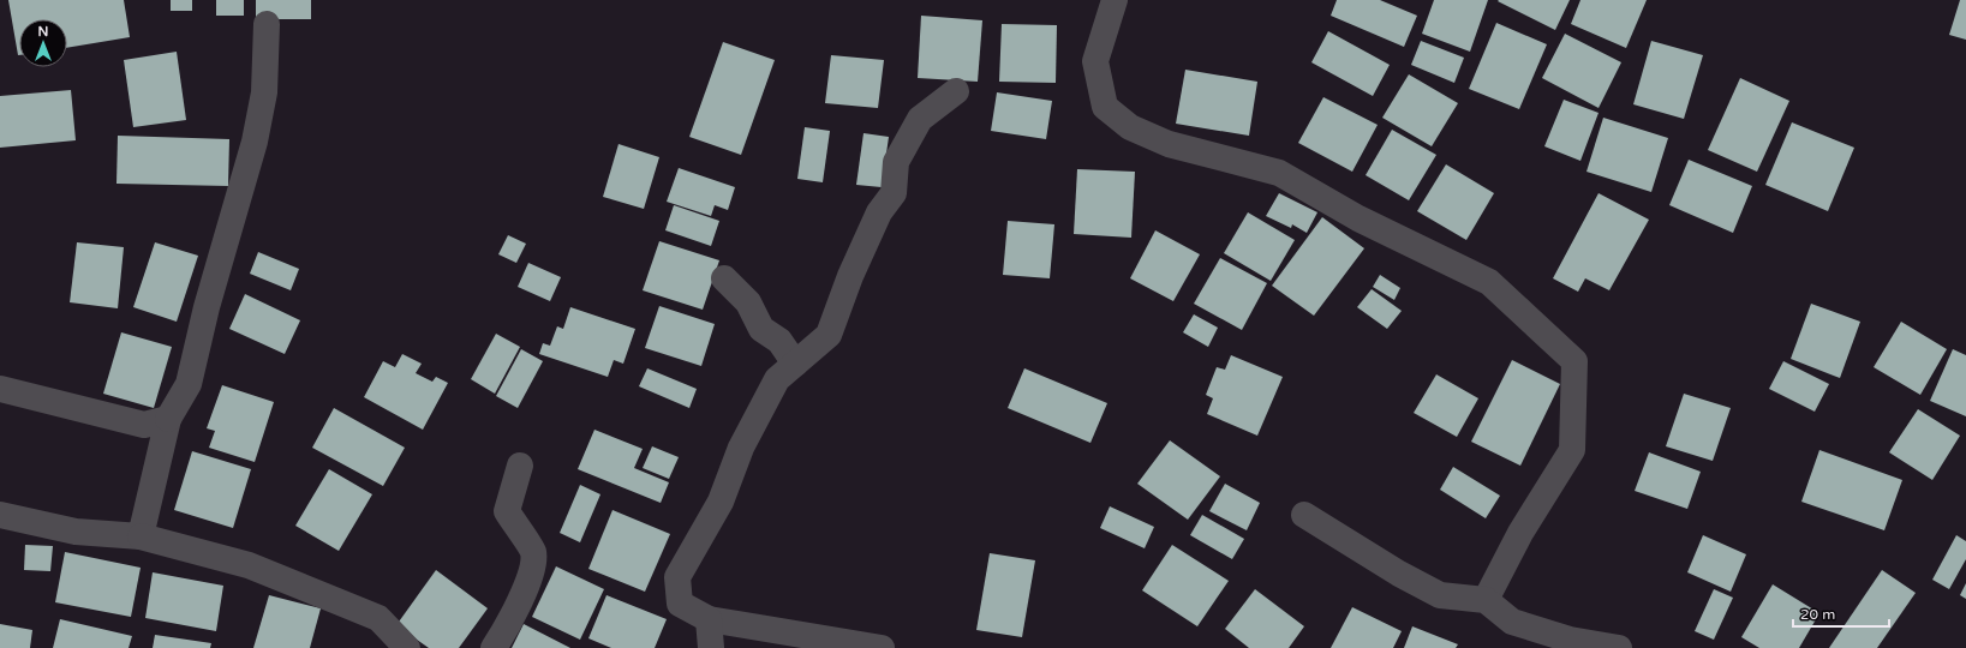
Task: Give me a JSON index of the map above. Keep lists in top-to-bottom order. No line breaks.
{"scale_bar":"20 m","north":"top"}
